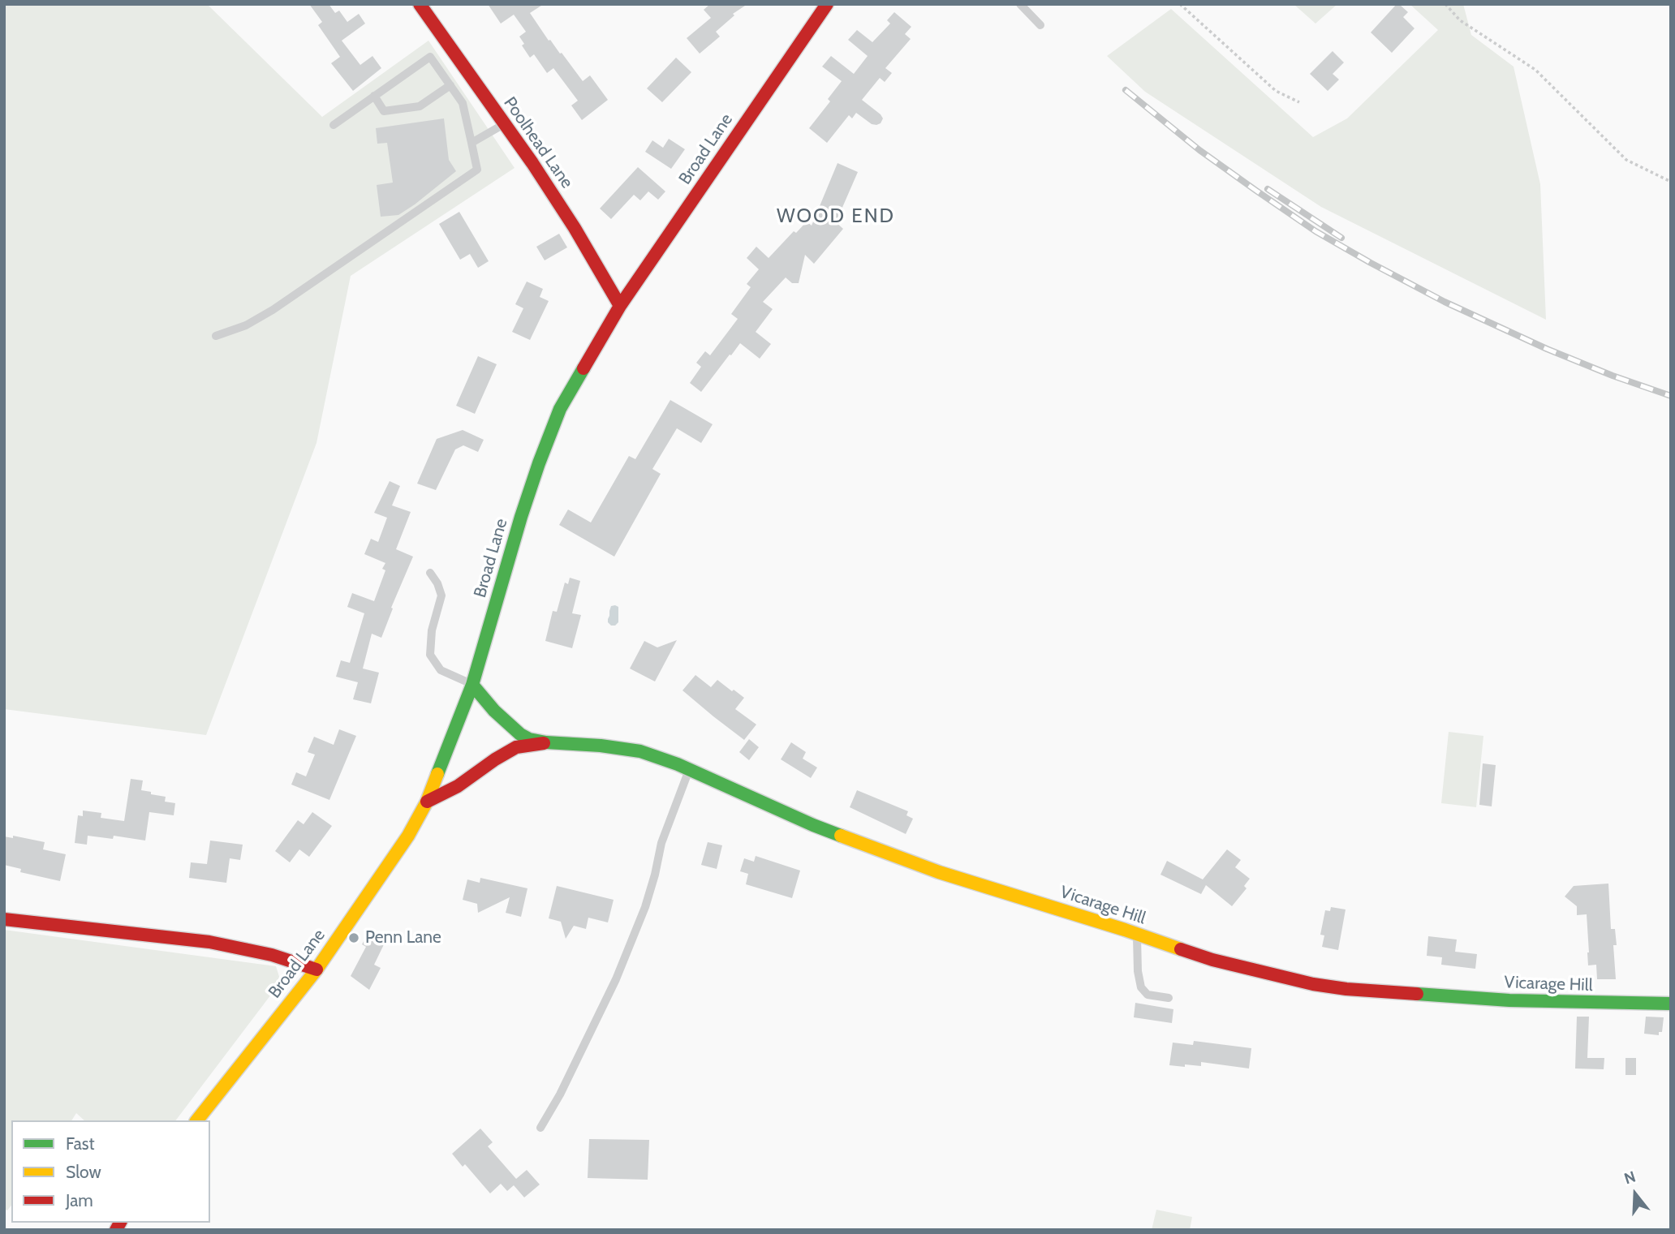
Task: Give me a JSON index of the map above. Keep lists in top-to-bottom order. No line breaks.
{"streets":{"street":["Poolhead Lane","Broad Lane","Vicarage Hill"]},"crossings":[["Poolhead Lane","Broad Lane"],["Broad Lane","Vicarage Hill"]],"districts":["WOOD END"],"places":["Penn Lane"],"legend":["Fast","Slow","Jam"],"north":"top"}
